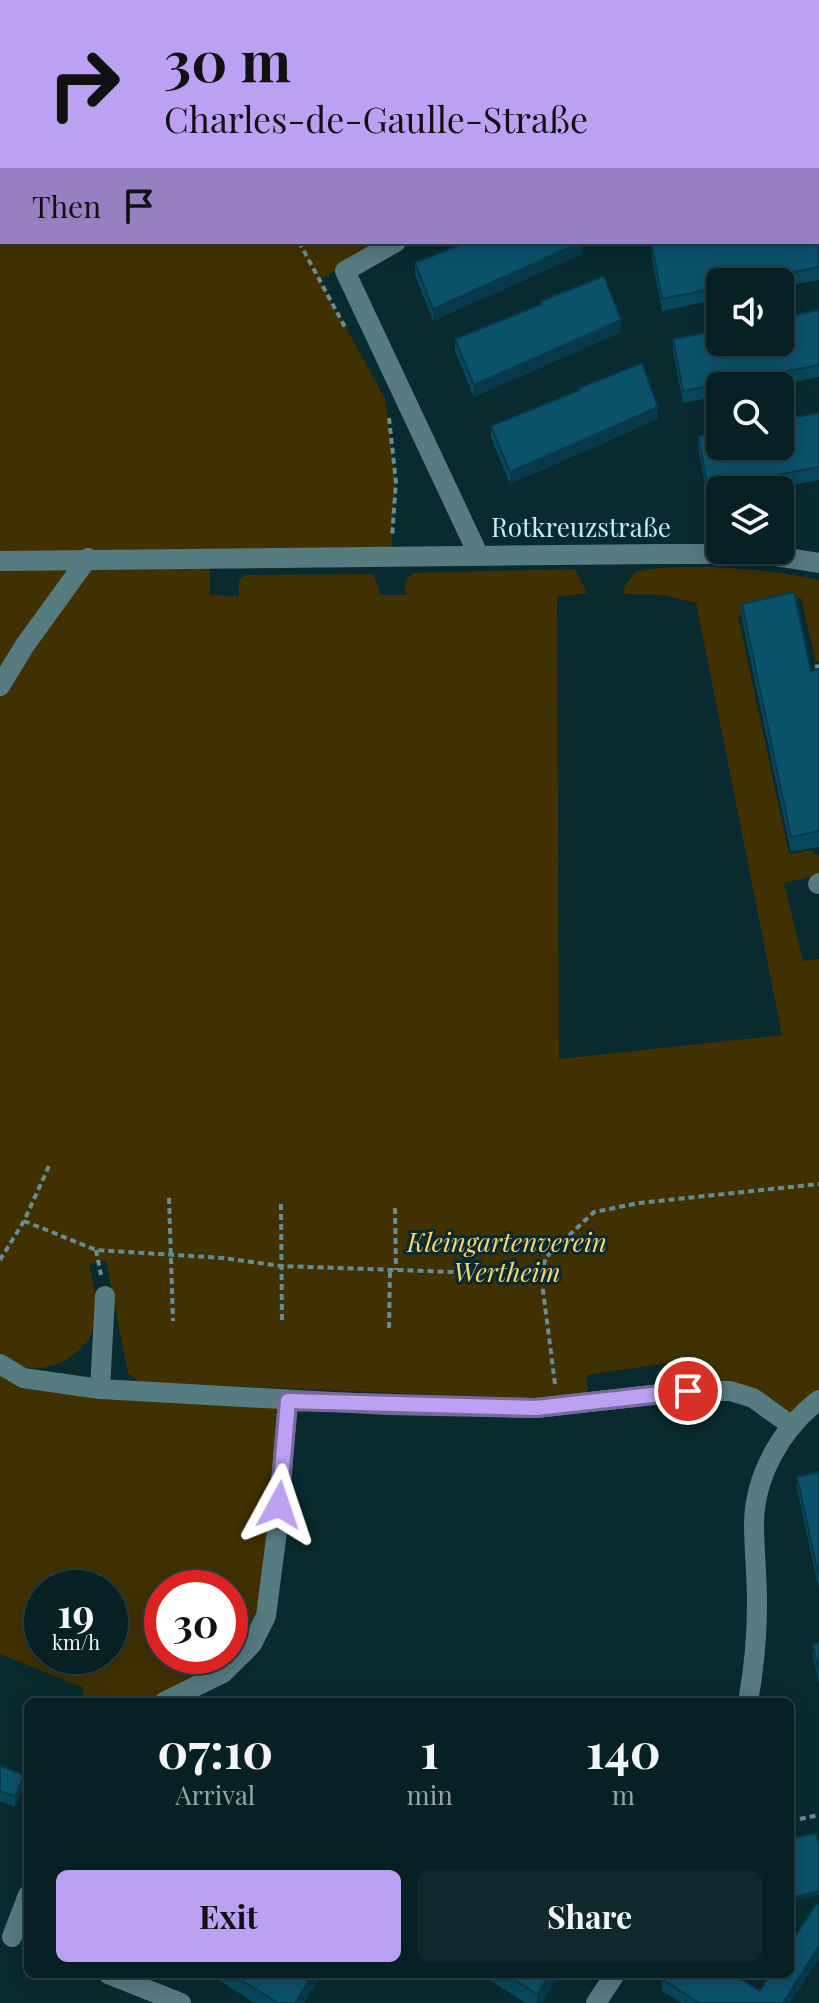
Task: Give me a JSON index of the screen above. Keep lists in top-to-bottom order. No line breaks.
{"streets":{"street":["Rotkreuzstraße"]},"parks":["Kleingartenverein Wertheim"],"page":{"turn":["30 m","Charles-de-Gaulle-Straße"],"then":"Then","speed":"19 km/h","limit":"30","eta":["07:10","Arrival","1","min","140","m"],"buttons":["Exit","Share"]}}
